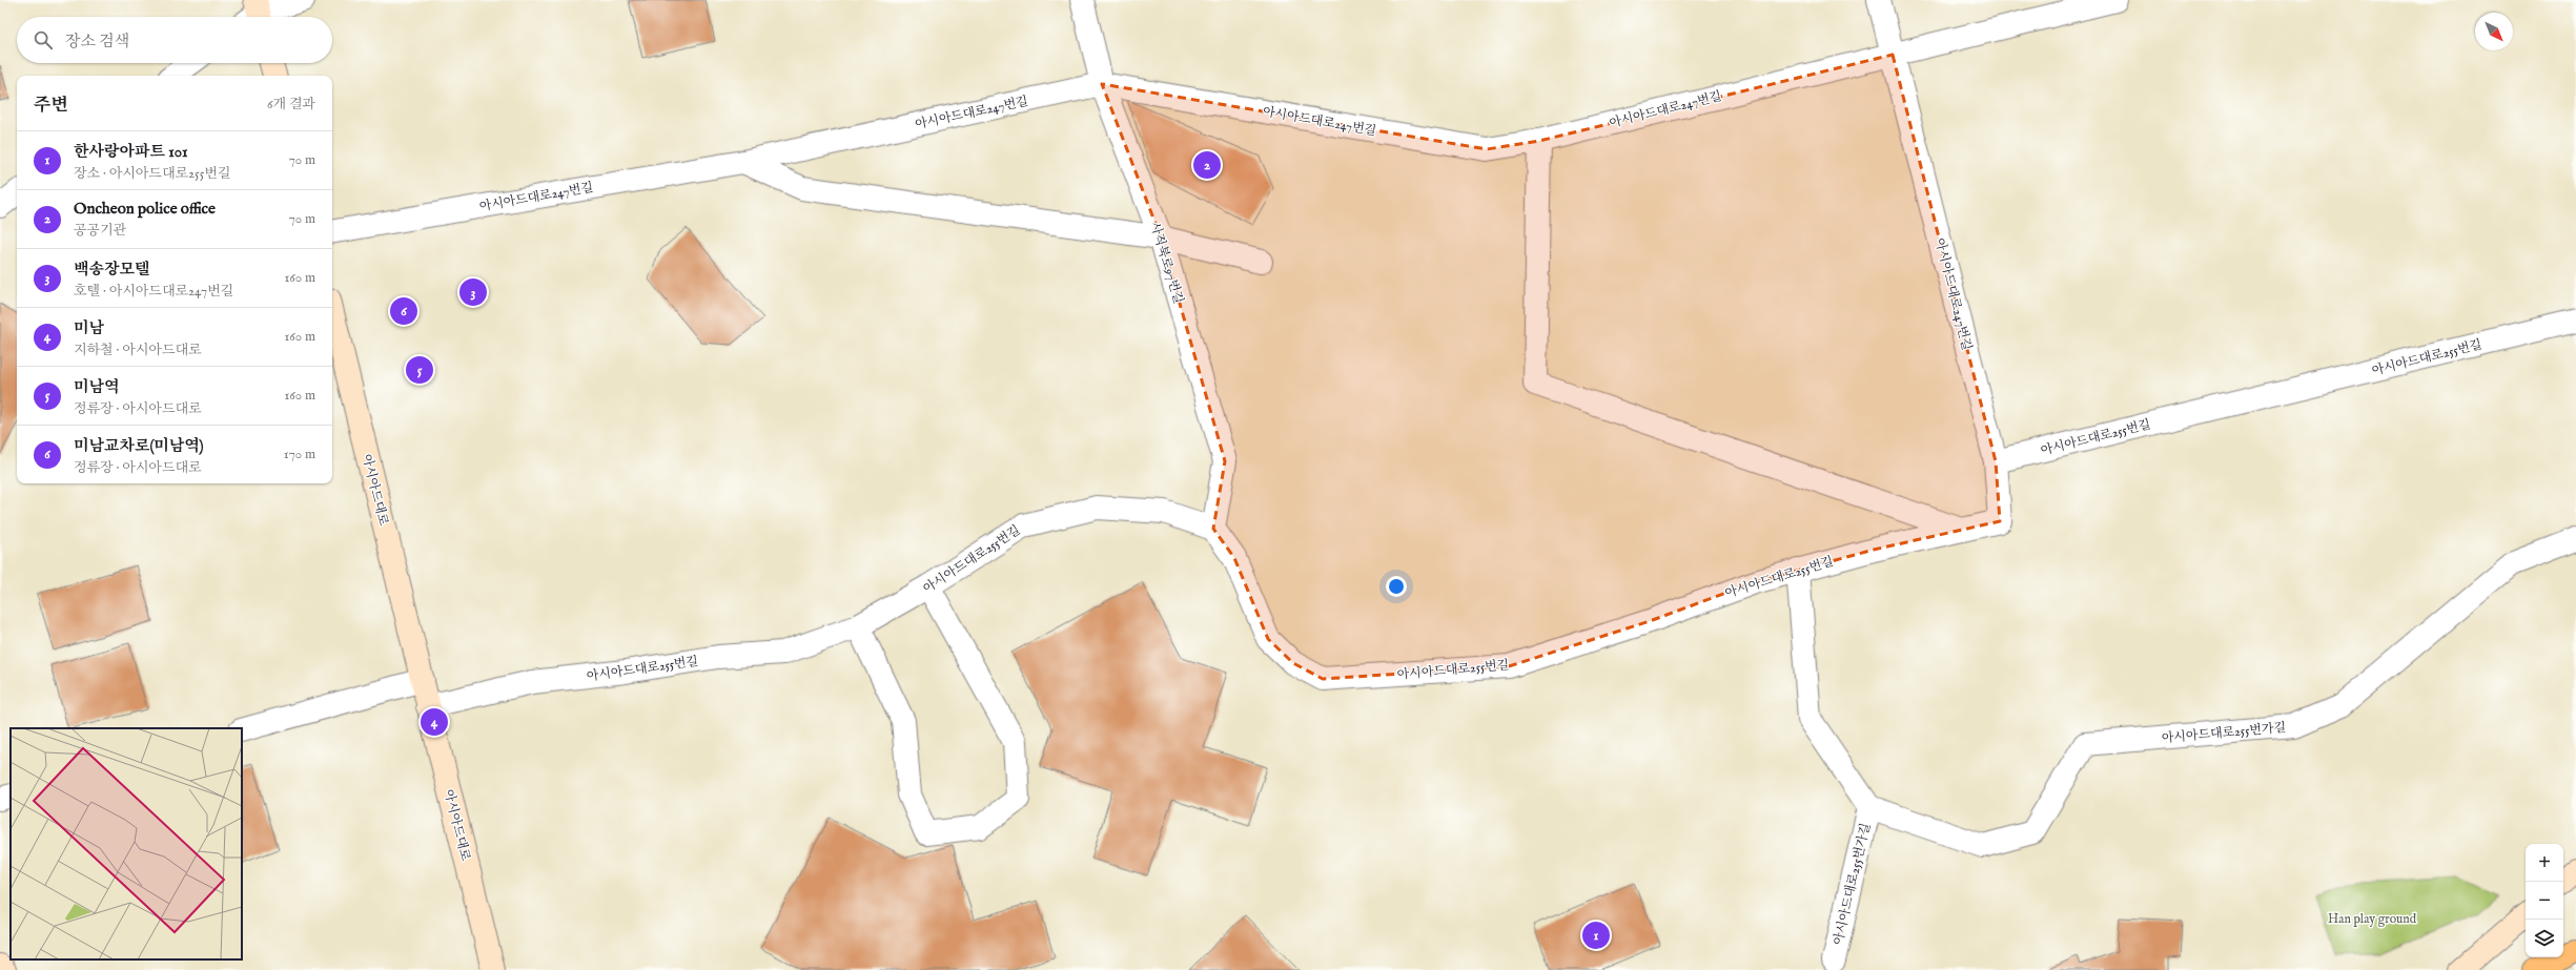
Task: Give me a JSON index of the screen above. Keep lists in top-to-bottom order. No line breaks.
{"streets":{"main road":["아시아드대로"],"street":["아시아드대로247번길","사직북로97번길","아시아드대로255번길","아시아드대로255번가길"]},"crossings":[["아시아드대로247번길","사직북로97번길"],["아시아드대로247번길","아시아드대로255번길"],["사직북로97번길","아시아드대로255번길"],["아시아드대로255번길","아시아드대로"],["아시아드대로255번길","아시아드대로255번가길"]],"parks":["Han play ground"],"north":"bottom right","page":{"search":"장소 검색","heading":["주변","6개 결과"],"list":[{"mark":"1","name":"한사랑아파트 101","note":"장소 · 아시아드대로255번길","value":"70 m"},{"mark":"2","name":"Oncheon police office","note":"공공기관","value":"70 m"},{"mark":"3","name":"백송장모텔","note":"호텔 · 아시아드대로247번길","value":"160 m"},{"mark":"4","name":"미남","note":"지하철 · 아시아드대로","value":"160 m"},{"mark":"5","name":"미남역","note":"정류장 · 아시아드대로","value":"160 m"},{"mark":"6","name":"미남교차로(미남역)","note":"정류장 · 아시아드대로","value":"170 m"}],"pins":["2","3","6","5","4","1"],"map_buttons":["+","−"]}}
